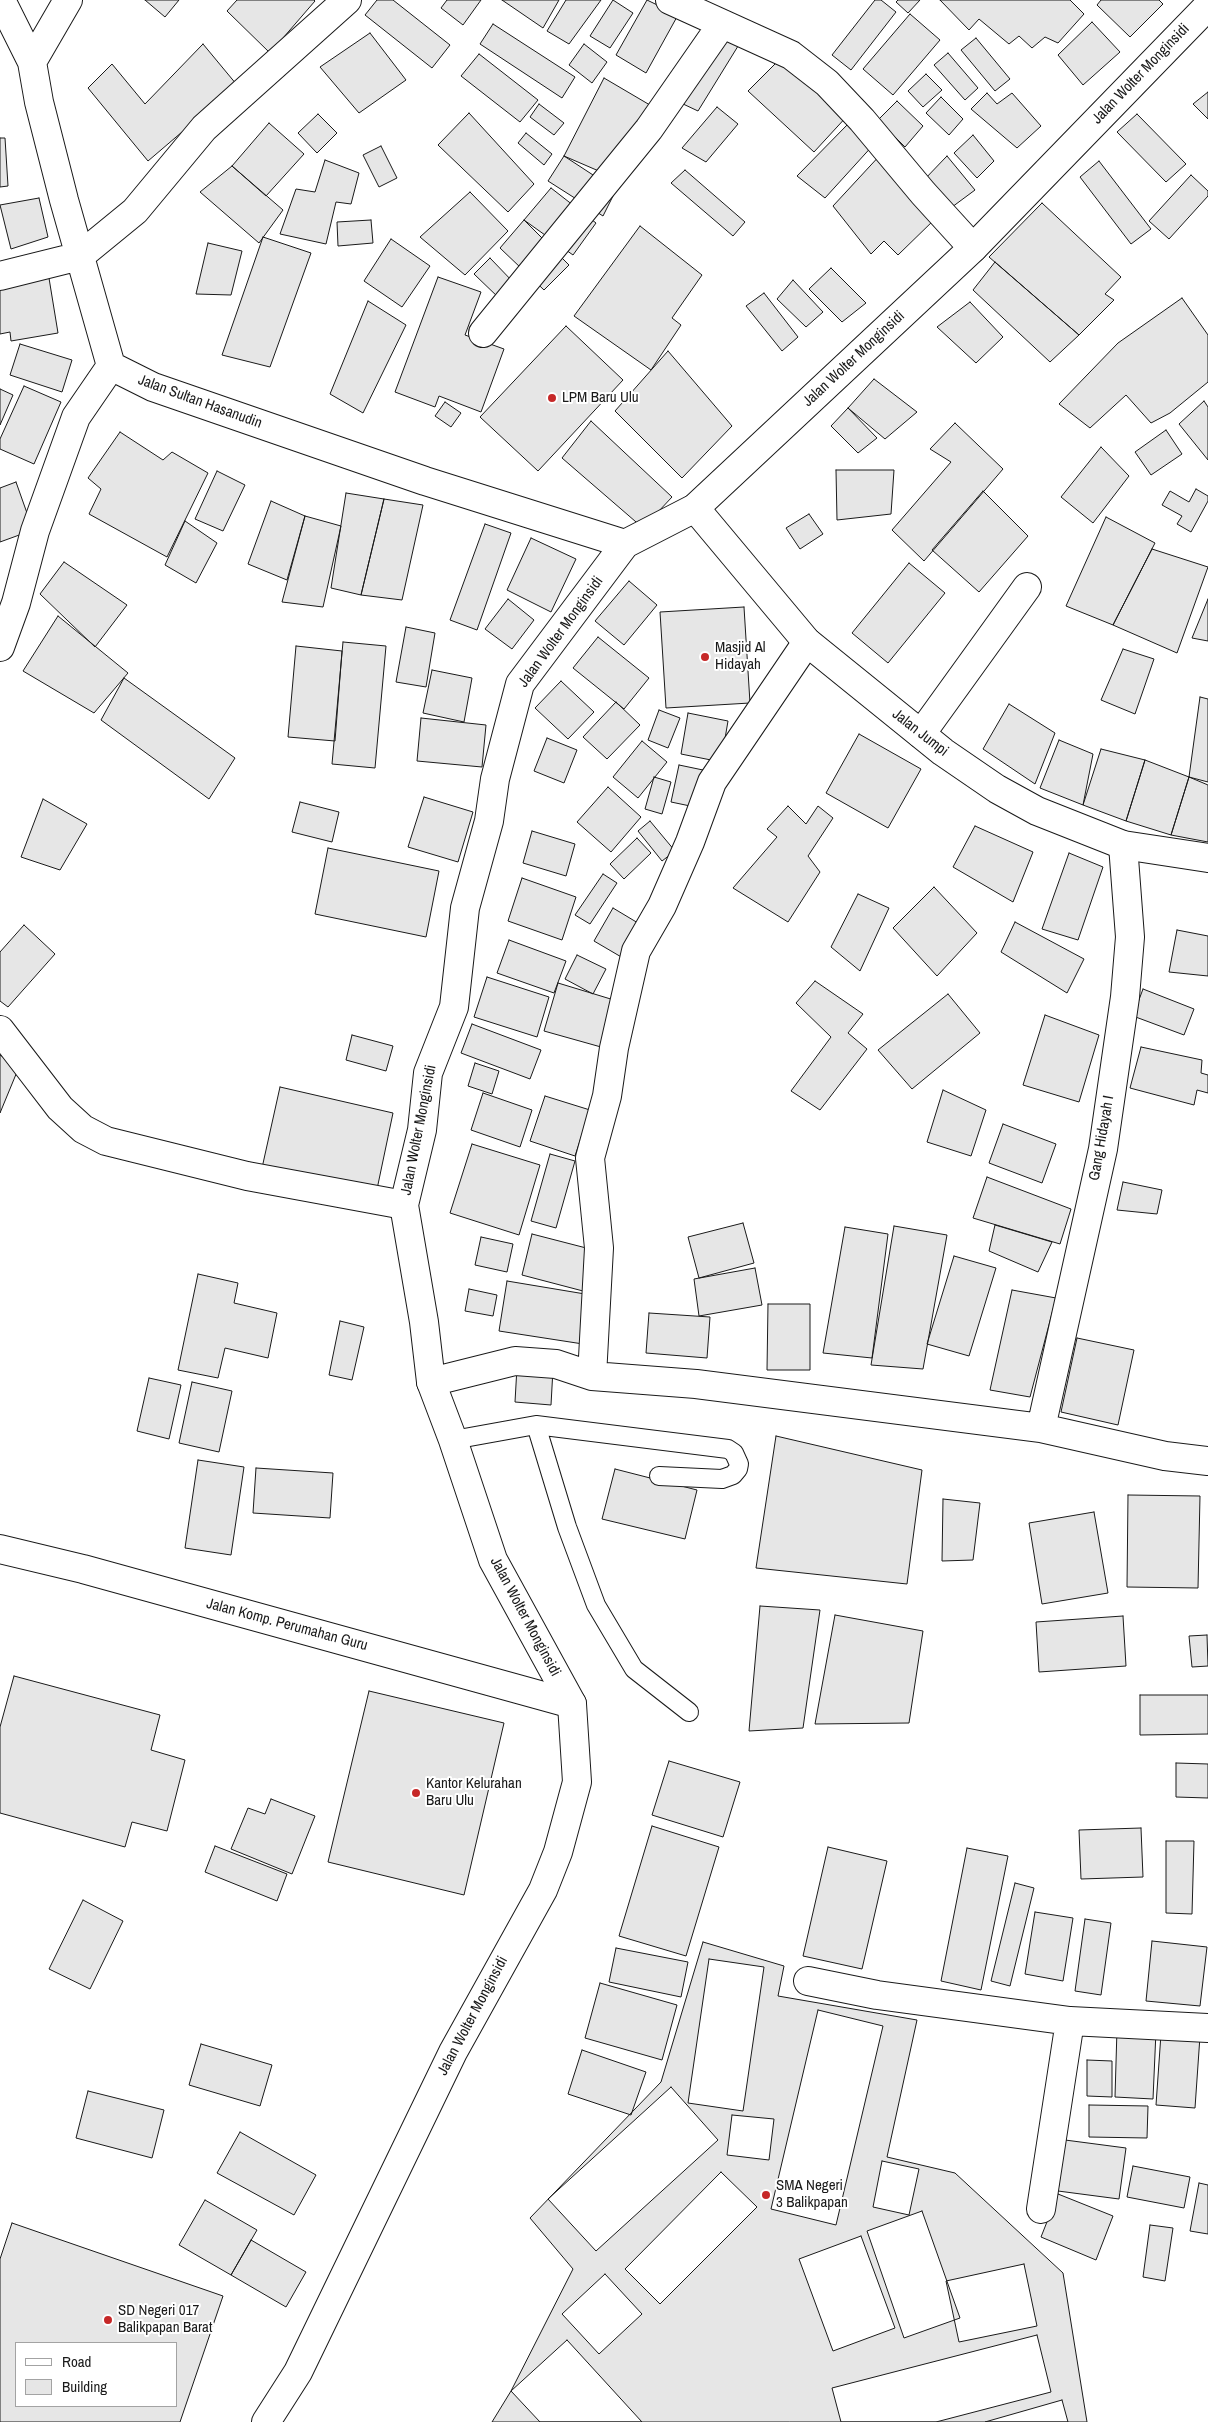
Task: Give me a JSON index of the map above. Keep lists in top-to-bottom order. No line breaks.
{"streets":{"street":["Jalan Wolter Monginsidi","Jalan Sultan Hasanudin","Jalan Jumpi","Gang Hidayah I","Jalan Komp. Perumahan Guru"]},"crossings":[["Jalan Wolter Monginsidi","Jalan Sultan Hasanudin"],["Jalan Wolter Monginsidi","Jalan Jumpi"],["Jalan Wolter Monginsidi","Jalan Komp. Perumahan Guru"],["Jalan Jumpi","Gang Hidayah I"]],"places":["LPM Baru Ulu","Masjid Al Hidayah","Kantor Kelurahan Baru Ulu","SMA Negeri 3 Balikpapan","SD Negeri 017 Balikpapan Barat"],"legend":["Road","Building"]}
